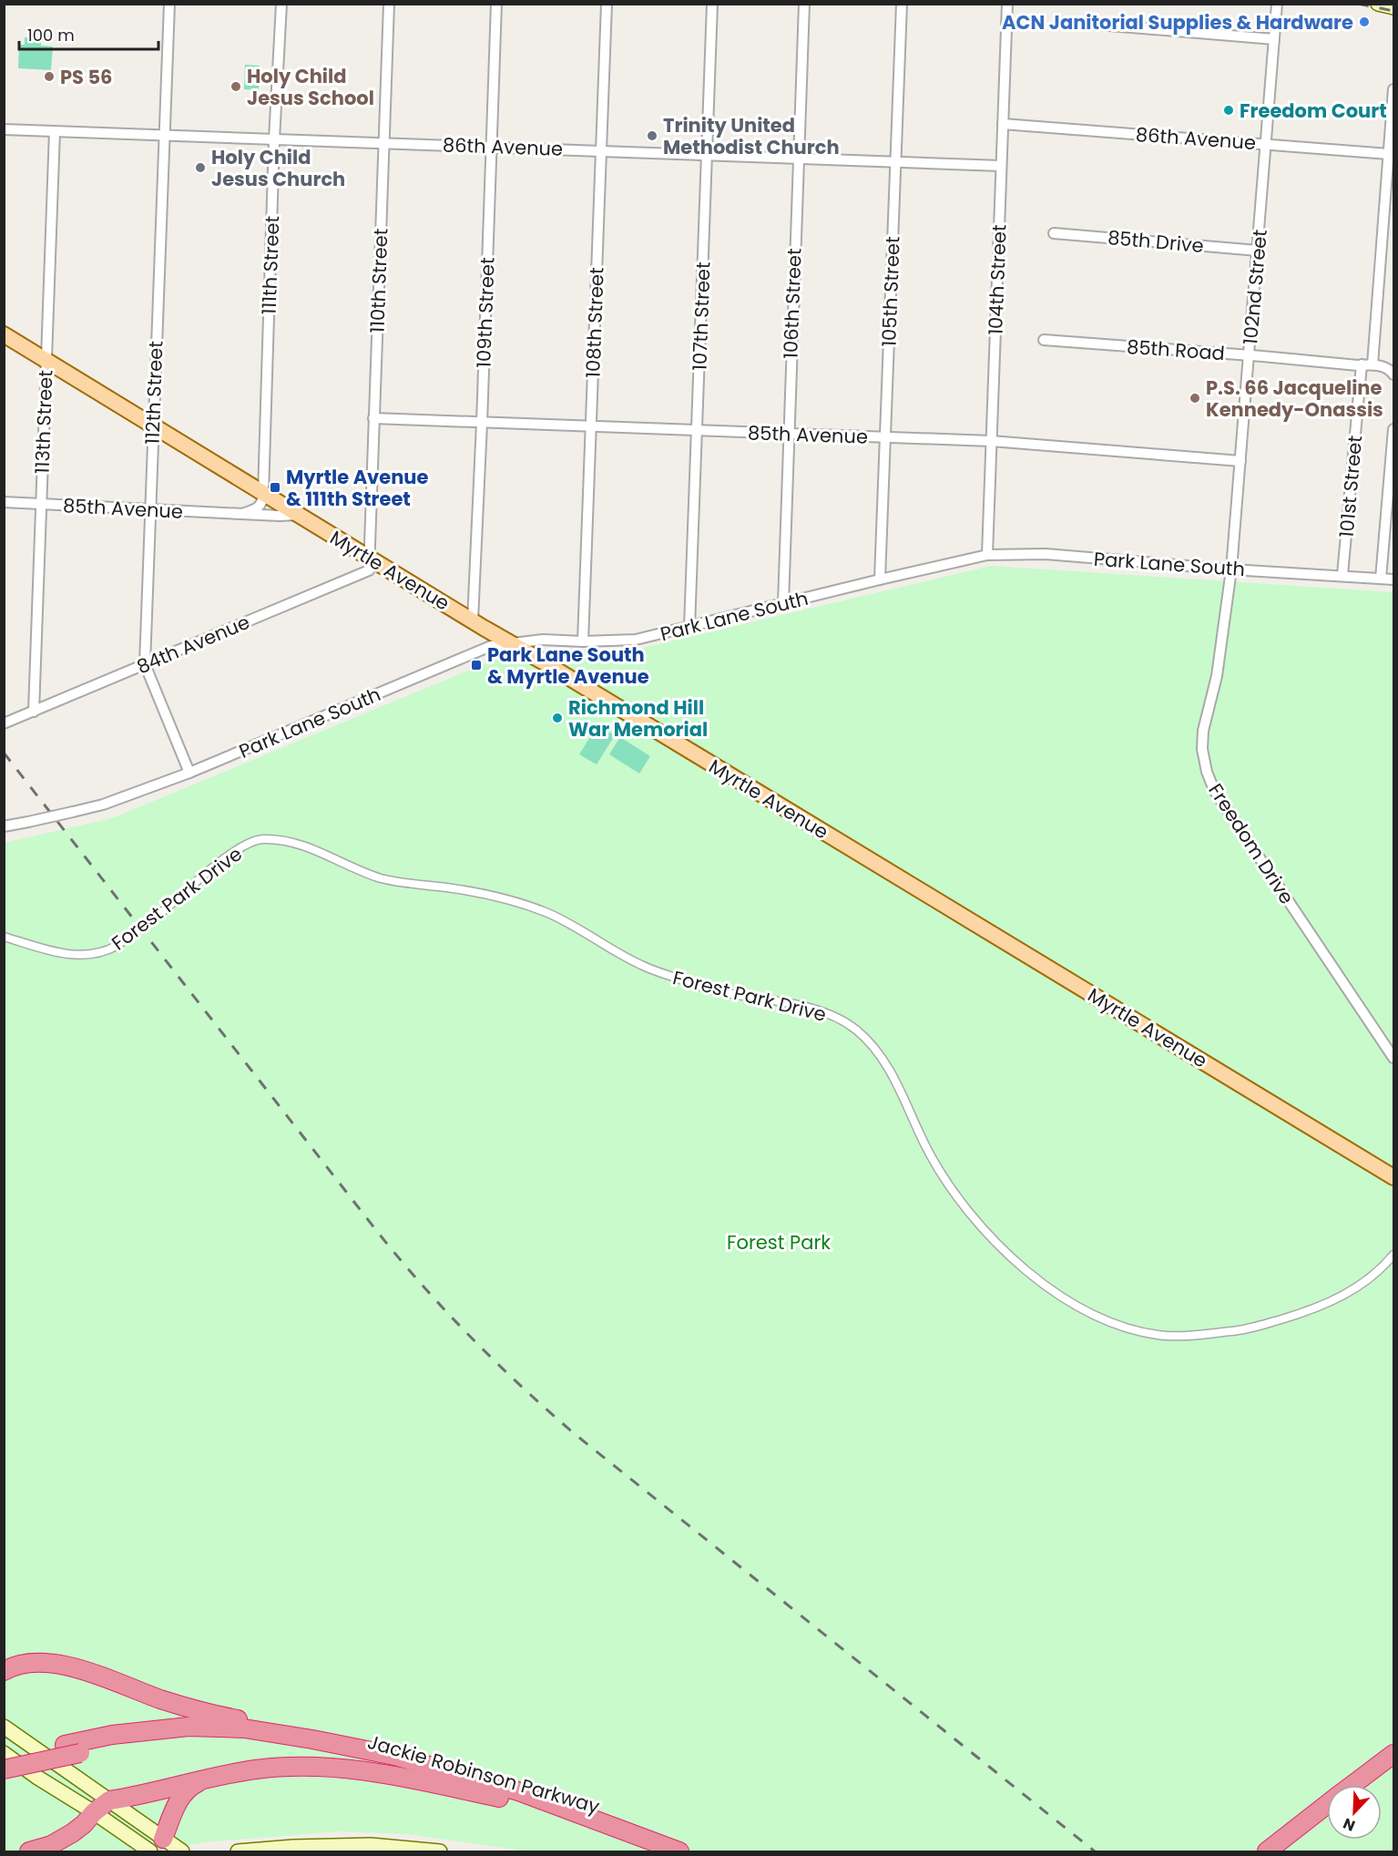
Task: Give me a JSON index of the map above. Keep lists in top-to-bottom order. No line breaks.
{"streets":{"highway":["Jackie Robinson Parkway"],"main road":["Myrtle Avenue"],"street":["86th Avenue","85th Drive","111th Street","104th Street","110th Street","102nd Street","105th Street","106th Street","109th Street","107th Street","108th Street","85th Road","112th Street","113th Street","85th Avenue","101st Street","Park Lane South","84th Avenue","Freedom Drive","Forest Park Drive"]},"crossings":[["86th Avenue","111th Street"],["86th Avenue","104th Street"],["86th Avenue","110th Street"],["86th Avenue","102nd Street"],["86th Avenue","105th Street"],["86th Avenue","106th Street"],["86th Avenue","109th Street"],["86th Avenue","107th Street"],["86th Avenue","108th Street"],["86th Avenue","112th Street"],["86th Avenue","113th Street"],["85th Drive","102nd Street"],["111th Street","Myrtle Avenue"],["104th Street","85th Avenue"],["104th Street","Park Lane South"],["110th Street","85th Avenue"],["110th Street","Myrtle Avenue"],["110th Street","84th Avenue"],["102nd Street","85th Road"],["102nd Street","85th Avenue"],["102nd Street","Park Lane South"],["102nd Street","Freedom Drive"],["105th Street","85th Avenue"],["105th Street","Park Lane South"],["106th Street","85th Avenue"],["106th Street","Park Lane South"],["109th Street","85th Avenue"],["109th Street","Myrtle Avenue"],["107th Street","85th Avenue"],["107th Street","Park Lane South"],["108th Street","85th Avenue"],["108th Street","Park Lane South"],["85th Road","101st Street"],["112th Street","85th Avenue"],["112th Street","Park Lane South"],["112th Street","Myrtle Avenue"],["112th Street","84th Avenue"],["113th Street","85th Avenue"],["113th Street","Myrtle Avenue"],["113th Street","84th Avenue"],["85th Avenue","Myrtle Avenue"],["101st Street","Park Lane South"],["Park Lane South","Myrtle Avenue"],["Park Lane South","Freedom Drive"],["Myrtle Avenue","84th Avenue"]],"parks":["Forest Park"],"places":{"other":["ACN Janitorial Supplies & Hardware","PS 56","Holy Child Jesus School","Freedom Court","Trinity United Methodist Church","Holy Child Jesus Church","P.S. 66 Jacqueline Kennedy-Onassis","Richmond Hill War Memorial"],"transit":["Myrtle Avenue & 111th Street","Park Lane South & Myrtle Avenue"]},"scale_bar":"100 m","north":"bottom left"}
